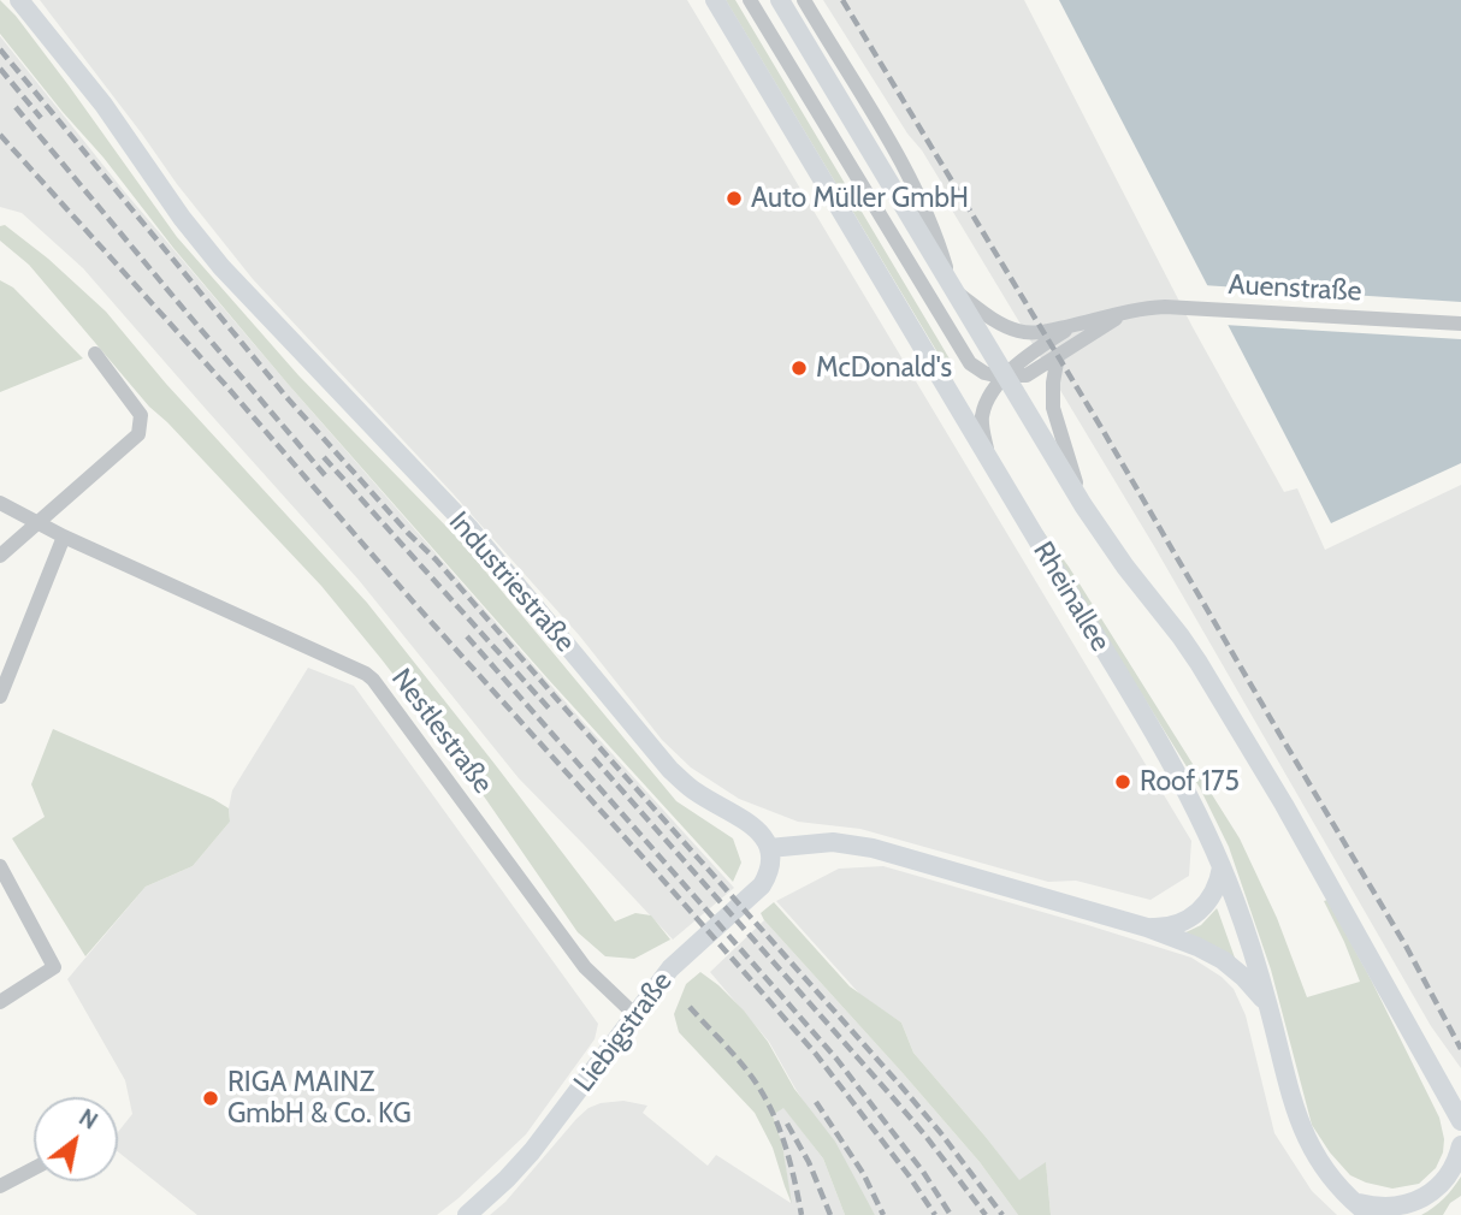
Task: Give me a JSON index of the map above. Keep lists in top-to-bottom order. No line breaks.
{"streets":{"main road":["Industriestraße","Rheinallee","Liebigstraße"],"street":["Auenstraße","Nestlestraße"]},"crossings":[["Auenstraße","Rheinallee"],["Industriestraße","Liebigstraße"],["Nestlestraße","Liebigstraße"]],"places":["Auto Müller GmbH","McDonald's","Roof 175","RIGA MAINZ GmbH & Co. KG"],"north":"top right"}
